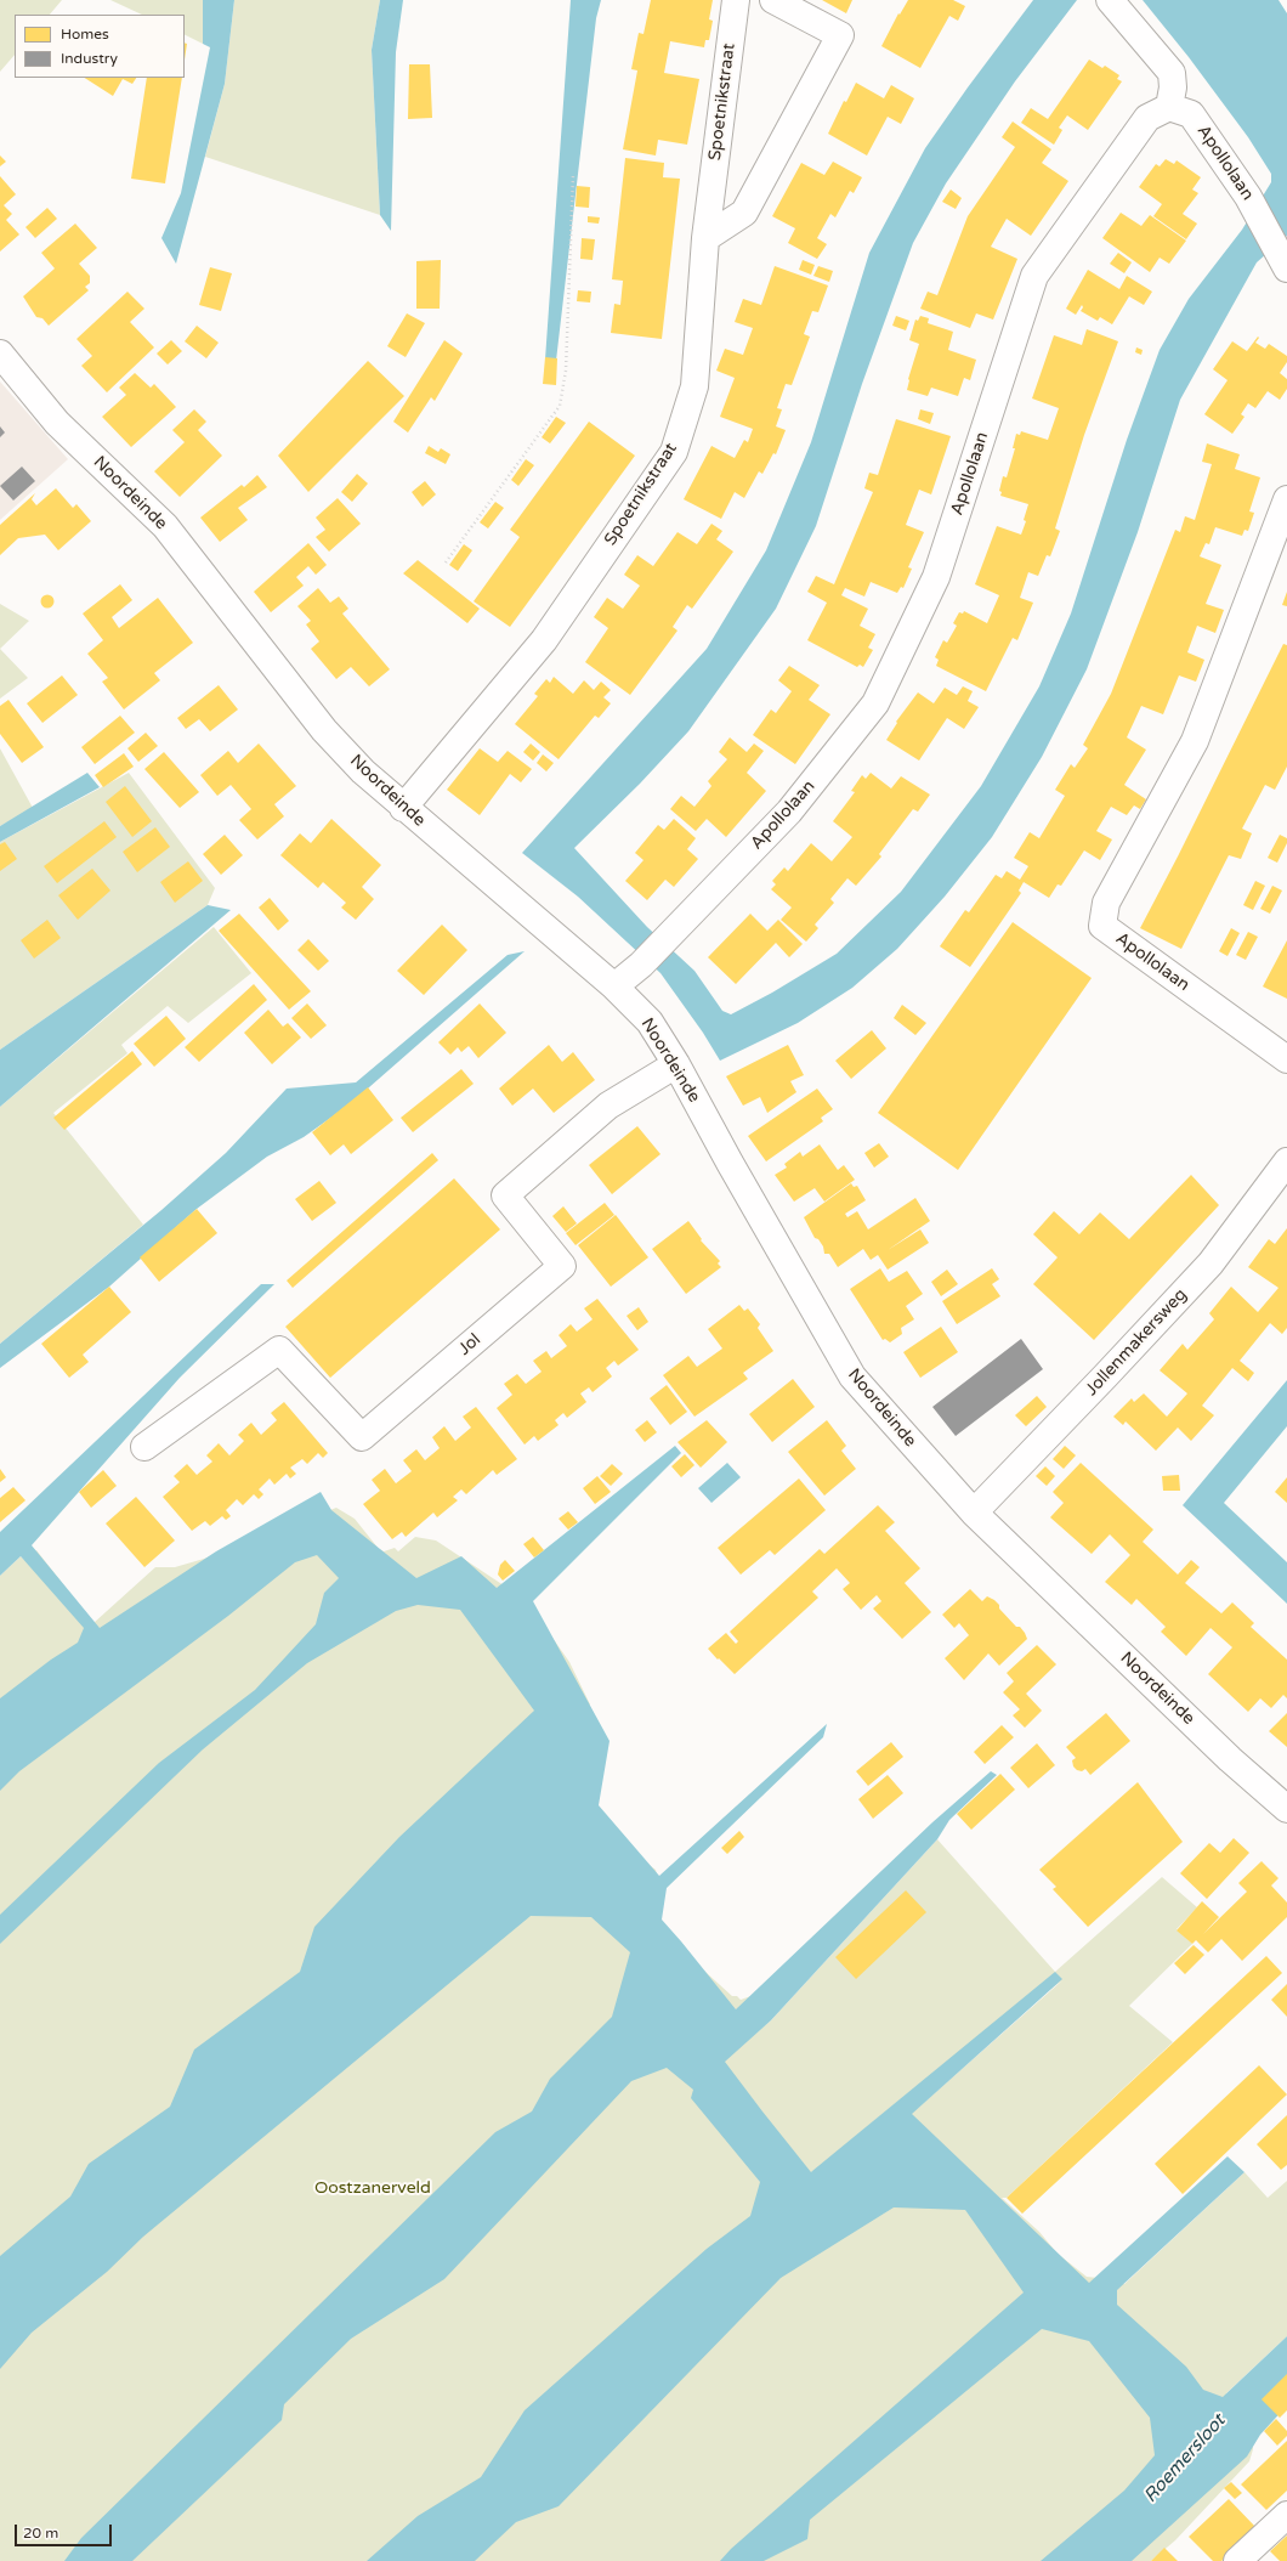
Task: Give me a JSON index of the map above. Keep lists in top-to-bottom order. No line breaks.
{"streets":{"street":["Spoetnikstraat","Apollolaan","Noordeinde","Jollenmakersweg","Jol"]},"crossings":[["Spoetnikstraat","Noordeinde"],["Apollolaan","Noordeinde"],["Noordeinde","Jollenmakersweg"],["Noordeinde","Jol"]],"water":["Roemersloot"],"parks":["Oostzanerveld"],"legend":["Homes","Industry"],"scale_bar":"20 m"}
